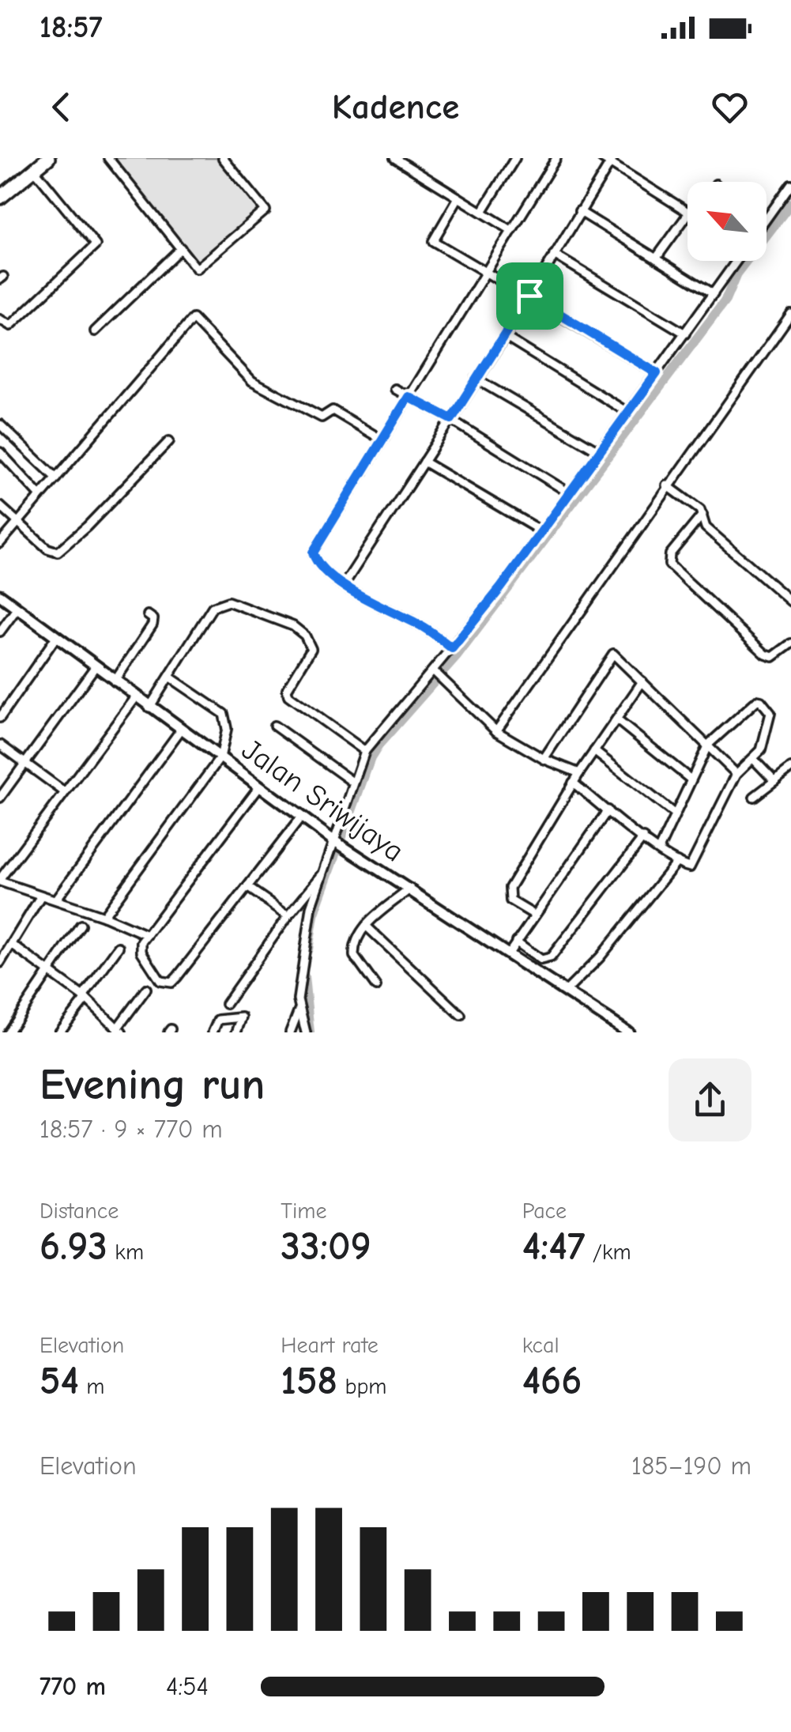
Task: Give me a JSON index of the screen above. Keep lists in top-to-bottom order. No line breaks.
{"streets":{"street":["Jalan Sriwijaya"]},"north":"top left","page":{"status":"18:57","header":"Kadence","heading":["Evening run","18:57 · 9 × 770 m"],"stats":[["Distance","6.93 km"],["Time","33:09"],["Pace","4:47 /km"],["Elevation","54 m"],["Heart rate","158 bpm"],["kcal","466"]],"chart":["Elevation","185–190 m"],"list":[{"name":"770 m","note":"4:54"}]}}
